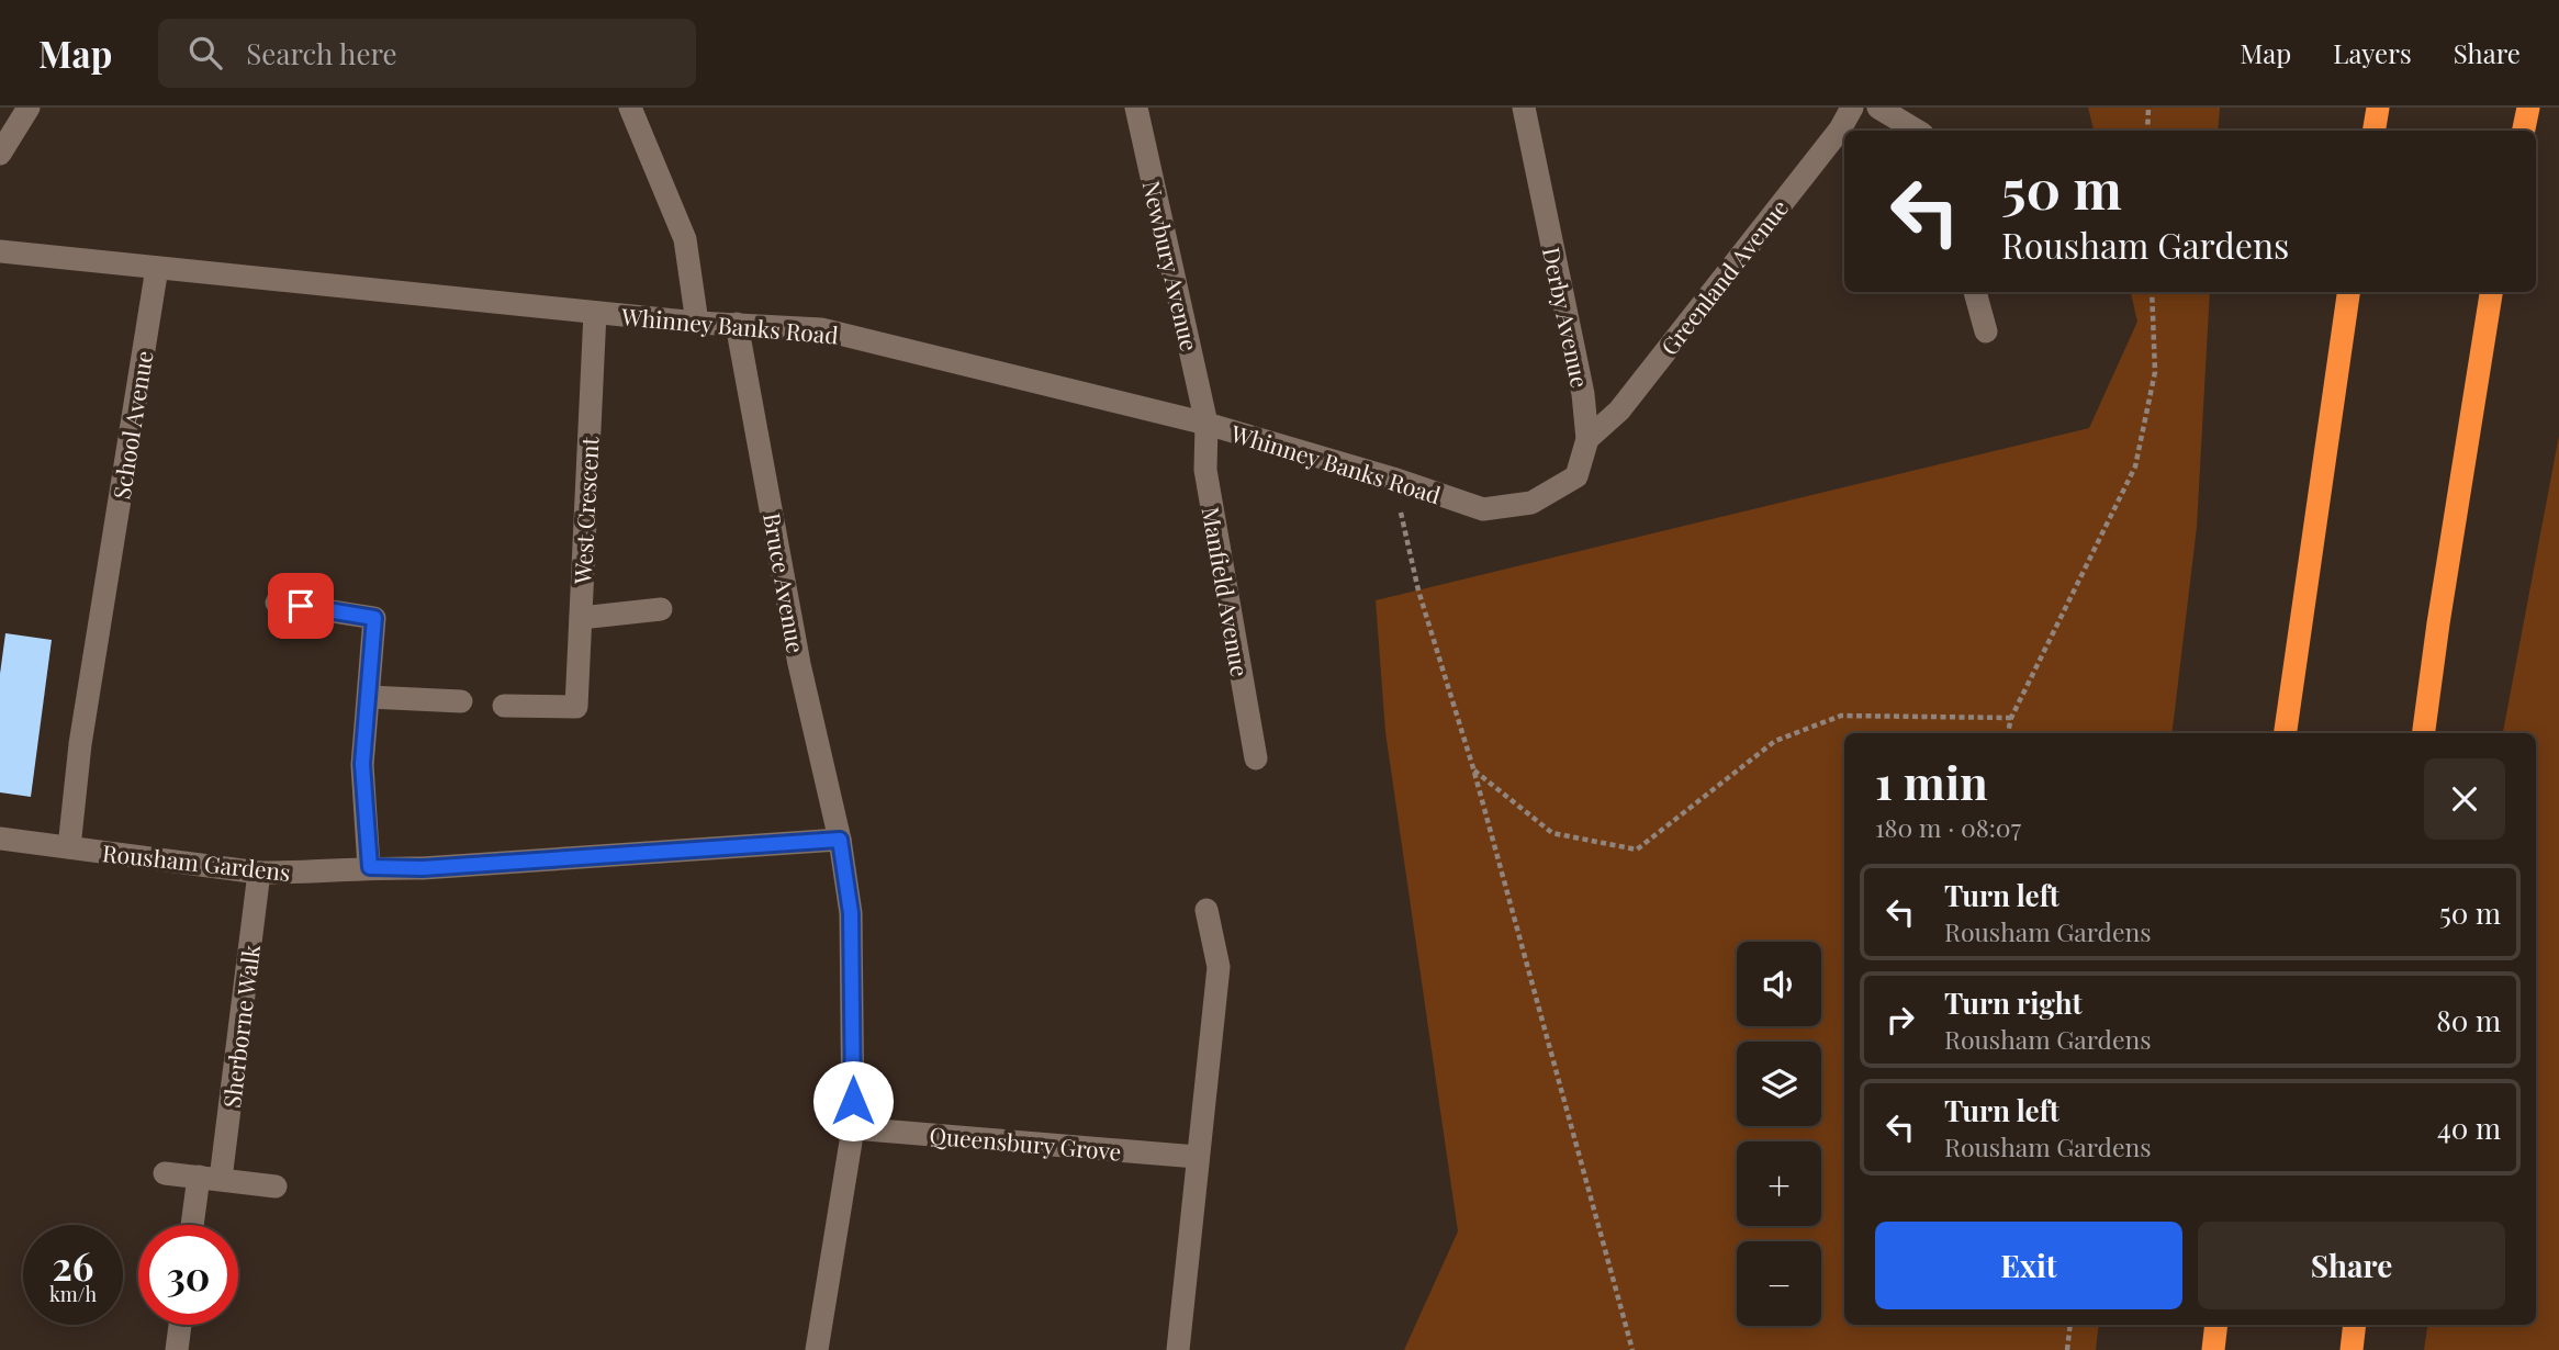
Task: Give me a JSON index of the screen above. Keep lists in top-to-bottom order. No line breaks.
{"streets":{"street":["Newbury Avenue","Greenland Avenue","Derby Avenue","Whinney Banks Road","School Avenue","West Crescent","Bruce Avenue","Manfield Avenue","Rousham Gardens","Sherborne Walk","Queensbury Grove"]},"crossings":[["Newbury Avenue","Whinney Banks Road"],["Newbury Avenue","Manfield Avenue"],["Greenland Avenue","Derby Avenue"],["Derby Avenue","Whinney Banks Road"],["Whinney Banks Road","School Avenue"],["Whinney Banks Road","West Crescent"],["Whinney Banks Road","Bruce Avenue"],["Whinney Banks Road","Manfield Avenue"],["School Avenue","Rousham Gardens"],["Bruce Avenue","Rousham Gardens"],["Bruce Avenue","Queensbury Grove"],["Rousham Gardens","Sherborne Walk"]],"page":{"header":"Map","search":"Search here","nav":["Map","Layers","Share"],"turn":["50 m","Rousham Gardens"],"heading":["1 min","180 m · 08:07"],"list":[{"name":"Turn left","note":"Rousham Gardens","value":"50 m"},{"name":"Turn right","note":"Rousham Gardens","value":"80 m"},{"name":"Turn left","note":"Rousham Gardens","value":"40 m"}],"map_buttons":["+","−"],"buttons":["Exit","Share"],"speed":"26 km/h","limit":"30"}}
